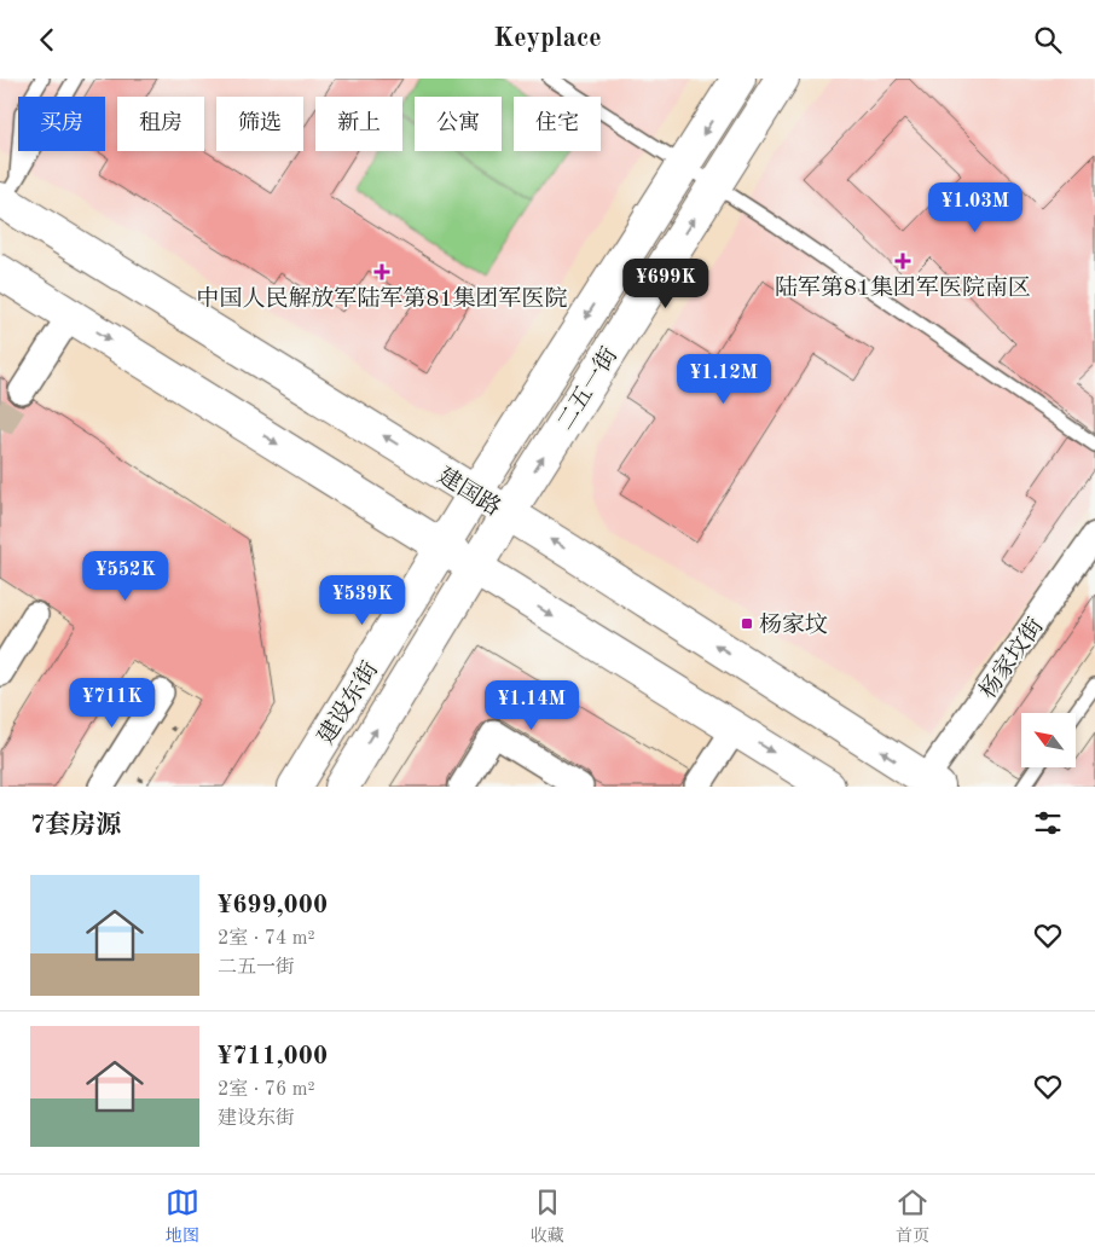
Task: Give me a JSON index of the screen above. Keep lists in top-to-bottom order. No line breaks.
{"streets":{"main road":["二五一街","建国路","建设东街"],"street":["杨家坟街"]},"crossings":[["二五一街","建国路"],["二五一街","建设东街"],["建国路","杨家坟街"],["建国路","建设东街"]],"places":{"health":["陆军第81集团军医院南区","中国人民解放军陆军第81集团军医院"],"transit":["杨家坟"]},"north":"top left","page":{"header":"Keyplace","chip":["买房","租房","筛选","新上","公寓","住宅"],"price":["¥1.03M","¥699K","¥1.12M","¥552K","¥539K","¥711K","¥1.14M"],"heading":"7套房源","list":[{"name":"¥699,000","note":"2室 · 74 m² · 二五一街"},{"name":"¥711,000","note":"2室 · 76 m² · 建设东街"}],"tabs":["地图","收藏","首页"]}}
